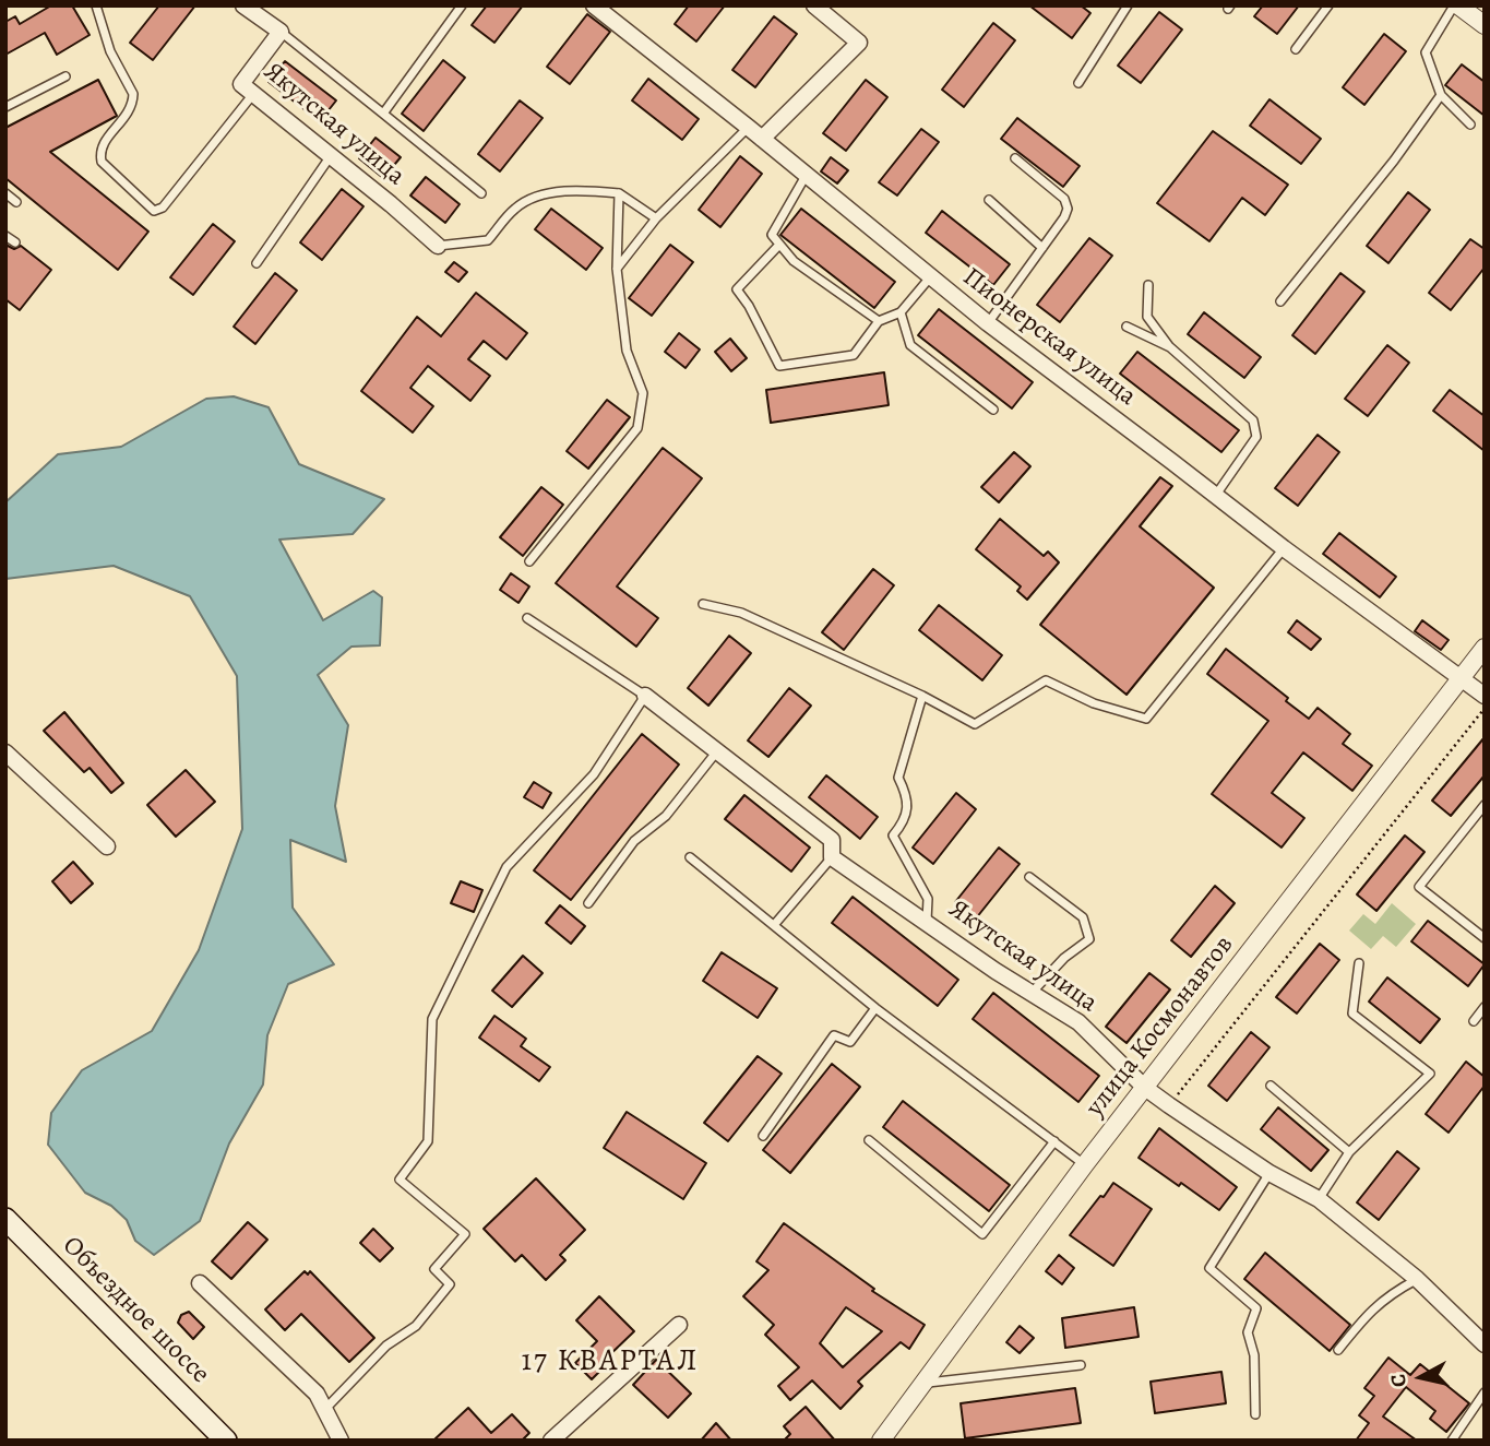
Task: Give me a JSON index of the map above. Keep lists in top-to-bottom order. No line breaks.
{"streets":{"main road":["Объездное шоссе"],"street":["Якутская улица","Пионерская улица","улица Космонавтов"]},"crossings":[["Якутская улица","улица Космонавтов"],["Пионерская улица","улица Космонавтов"]],"districts":["17 КВАРТАЛ"],"north":"left"}
